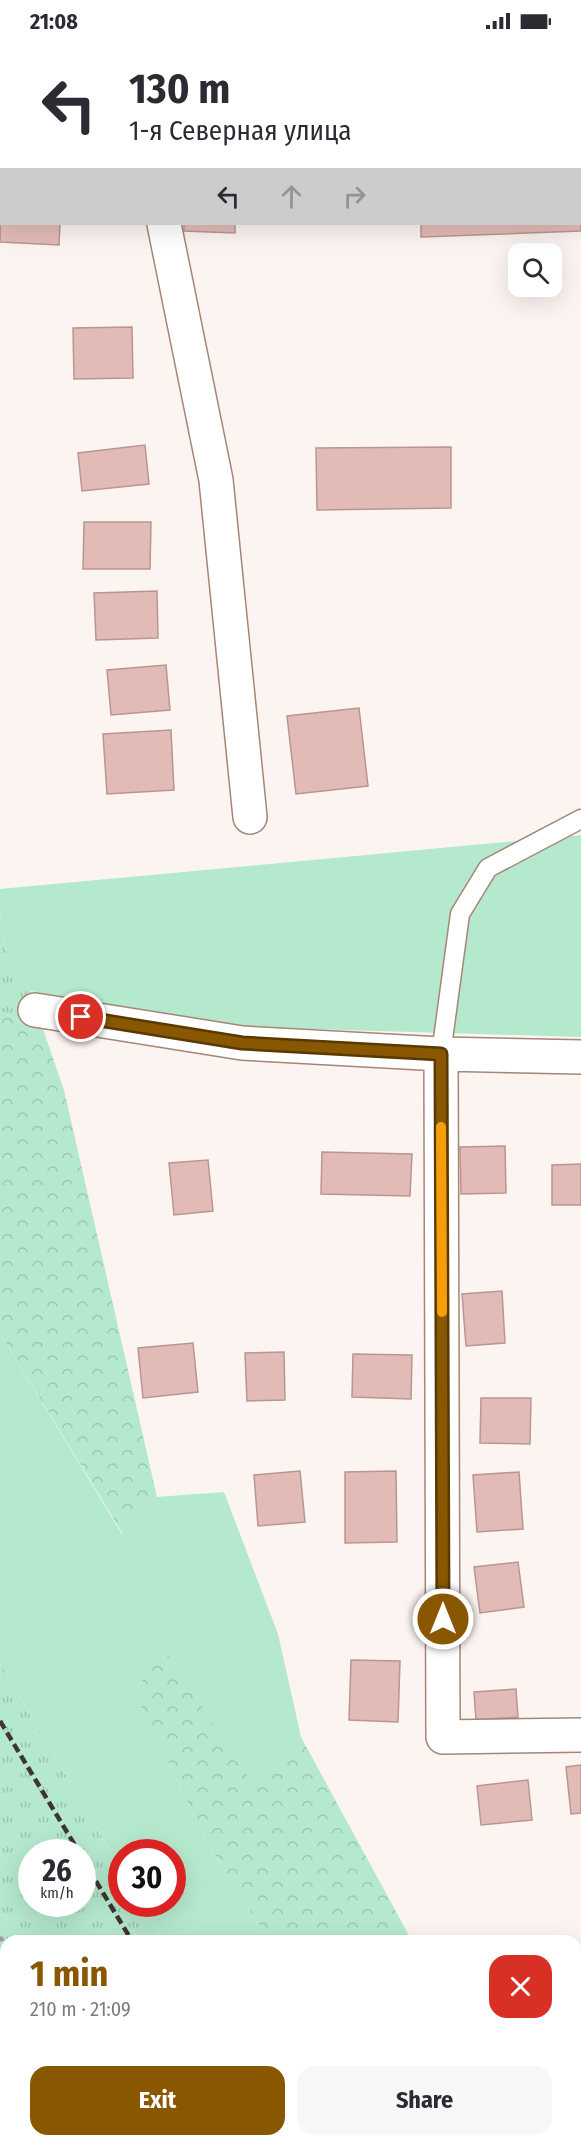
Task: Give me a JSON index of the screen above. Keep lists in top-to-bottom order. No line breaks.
{"page":{"status":"21:08","turn":["130 m","1-я Северная улица"],"speed":"26 km/h","limit":"30","heading":["1 min","210 m · 21:09"],"buttons":["Exit","Share"]}}
